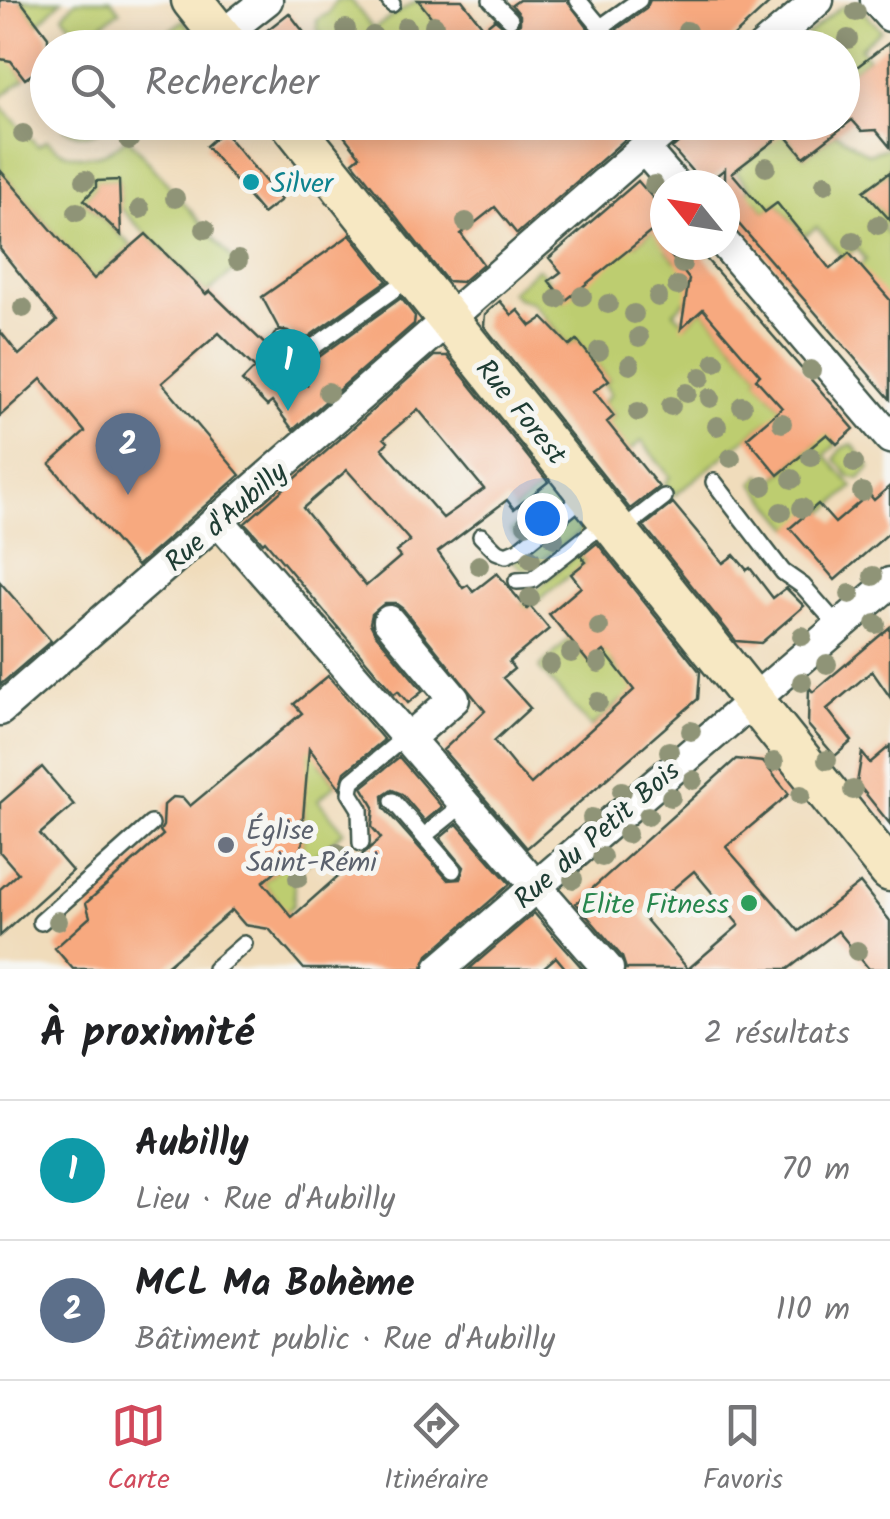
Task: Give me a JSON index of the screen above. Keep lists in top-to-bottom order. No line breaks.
{"streets":{"main road":["Rue Forest"],"street":["Rue d'Aubilly","Rue du Petit Bois"]},"crossings":[["Rue Forest","Rue d'Aubilly"],["Rue Forest","Rue du Petit Bois"]],"places":["Silver","Église Saint-Rémi","Elite Fitness"],"north":"top left","page":{"search":"Rechercher","pins":["1","2"],"heading":["À proximité","2 résultats"],"list":[{"mark":"1","name":"Aubilly","note":"Lieu · Rue d'Aubilly","value":"70 m"},{"mark":"2","name":"MCL Ma Bohème","note":"Bâtiment public · Rue d'Aubilly","value":"110 m"}],"nav":["Carte","Itinéraire","Favoris"]}}
